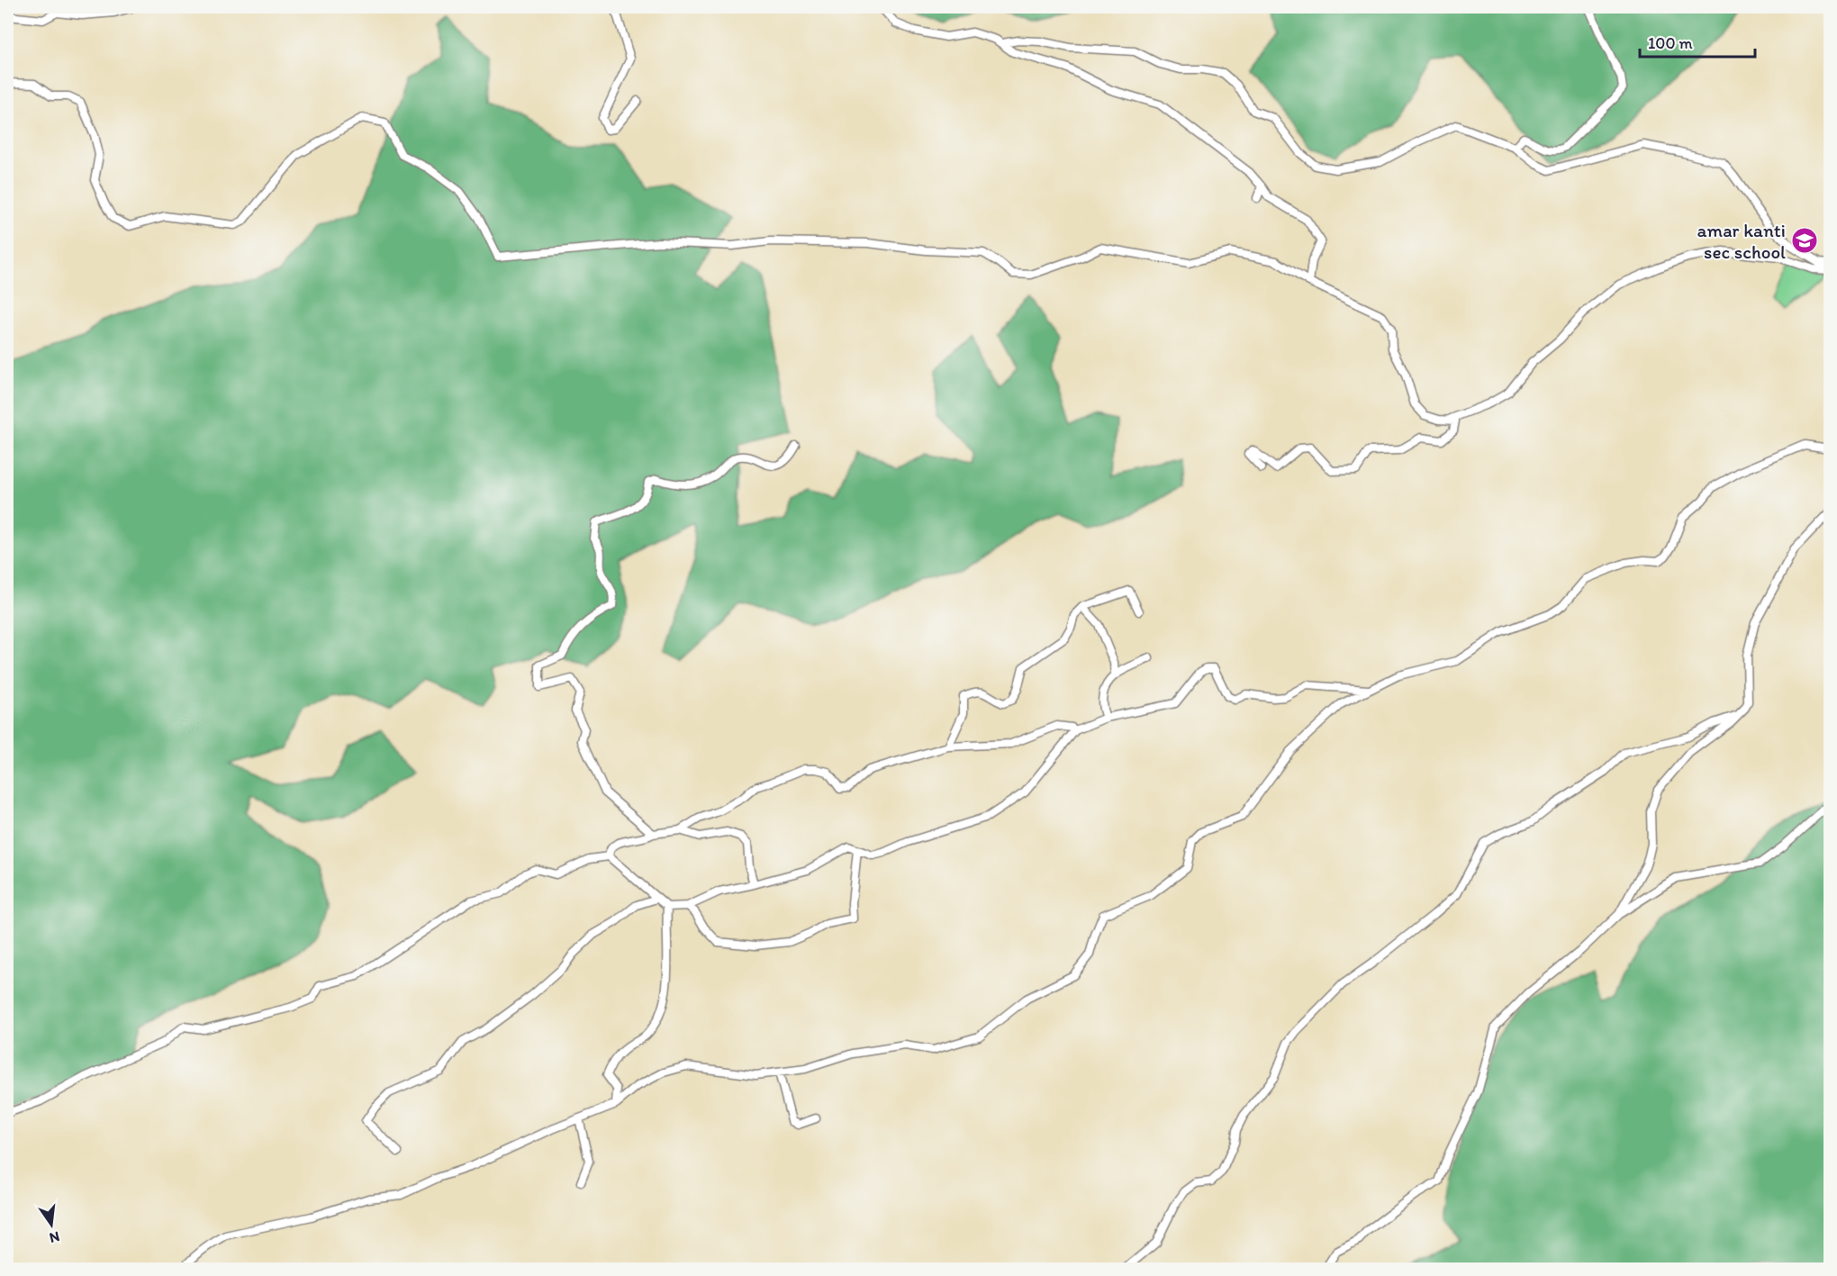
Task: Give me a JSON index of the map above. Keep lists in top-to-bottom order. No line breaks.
{"places":{"school or university":["amar kanti sec school"]},"scale_bar":"100 m","north":"bottom"}
